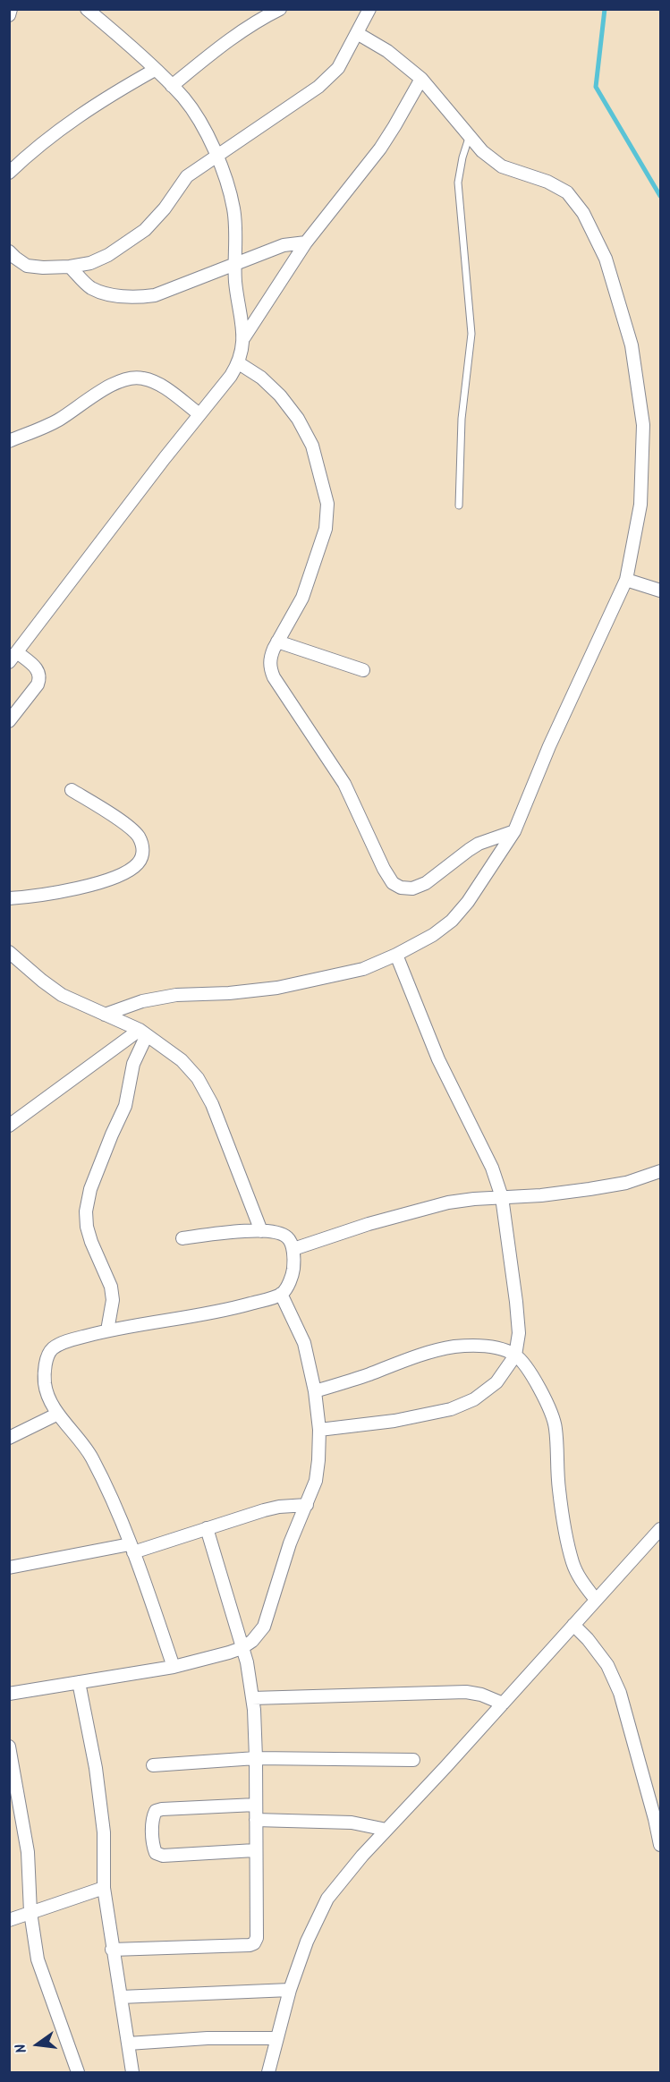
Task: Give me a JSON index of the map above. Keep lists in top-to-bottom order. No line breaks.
{"north":"left"}
